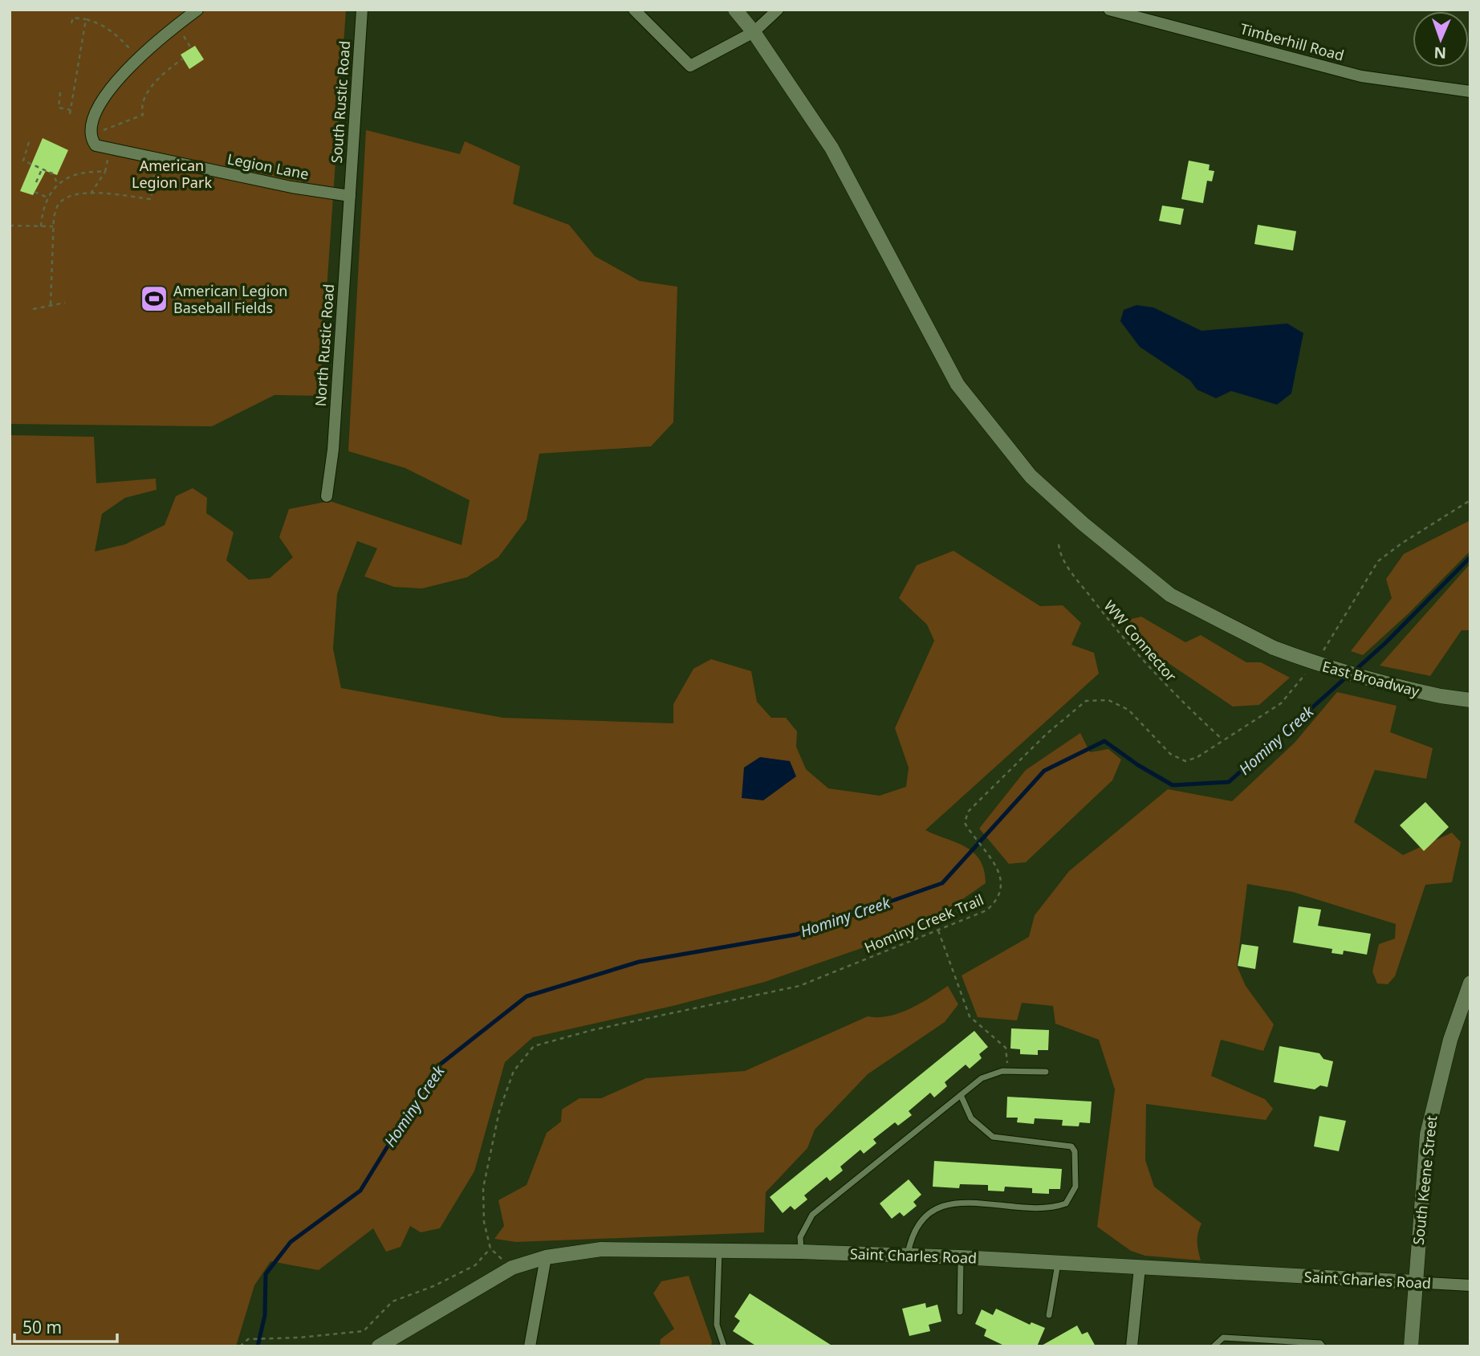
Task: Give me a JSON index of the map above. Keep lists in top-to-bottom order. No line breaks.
{"streets":{"street":["Timberhill Road","South Rustic Road","Legion Lane","North Rustic Road","East Broadway","South Keene Street","Saint Charles Road"],"path":["WW Connector","Hominy Creek Trail"]},"crossings":[["South Rustic Road","Legion Lane"],["South Rustic Road","North Rustic Road"],["Legion Lane","North Rustic Road"],["WW Connector","Hominy Creek Trail"],["South Keene Street","Saint Charles Road"]],"water":["Hominy Creek"],"parks":["American Legion Park"],"places":{"sports":["American Legion Baseball Fields"]},"scale_bar":"50 m","north":"bottom"}
